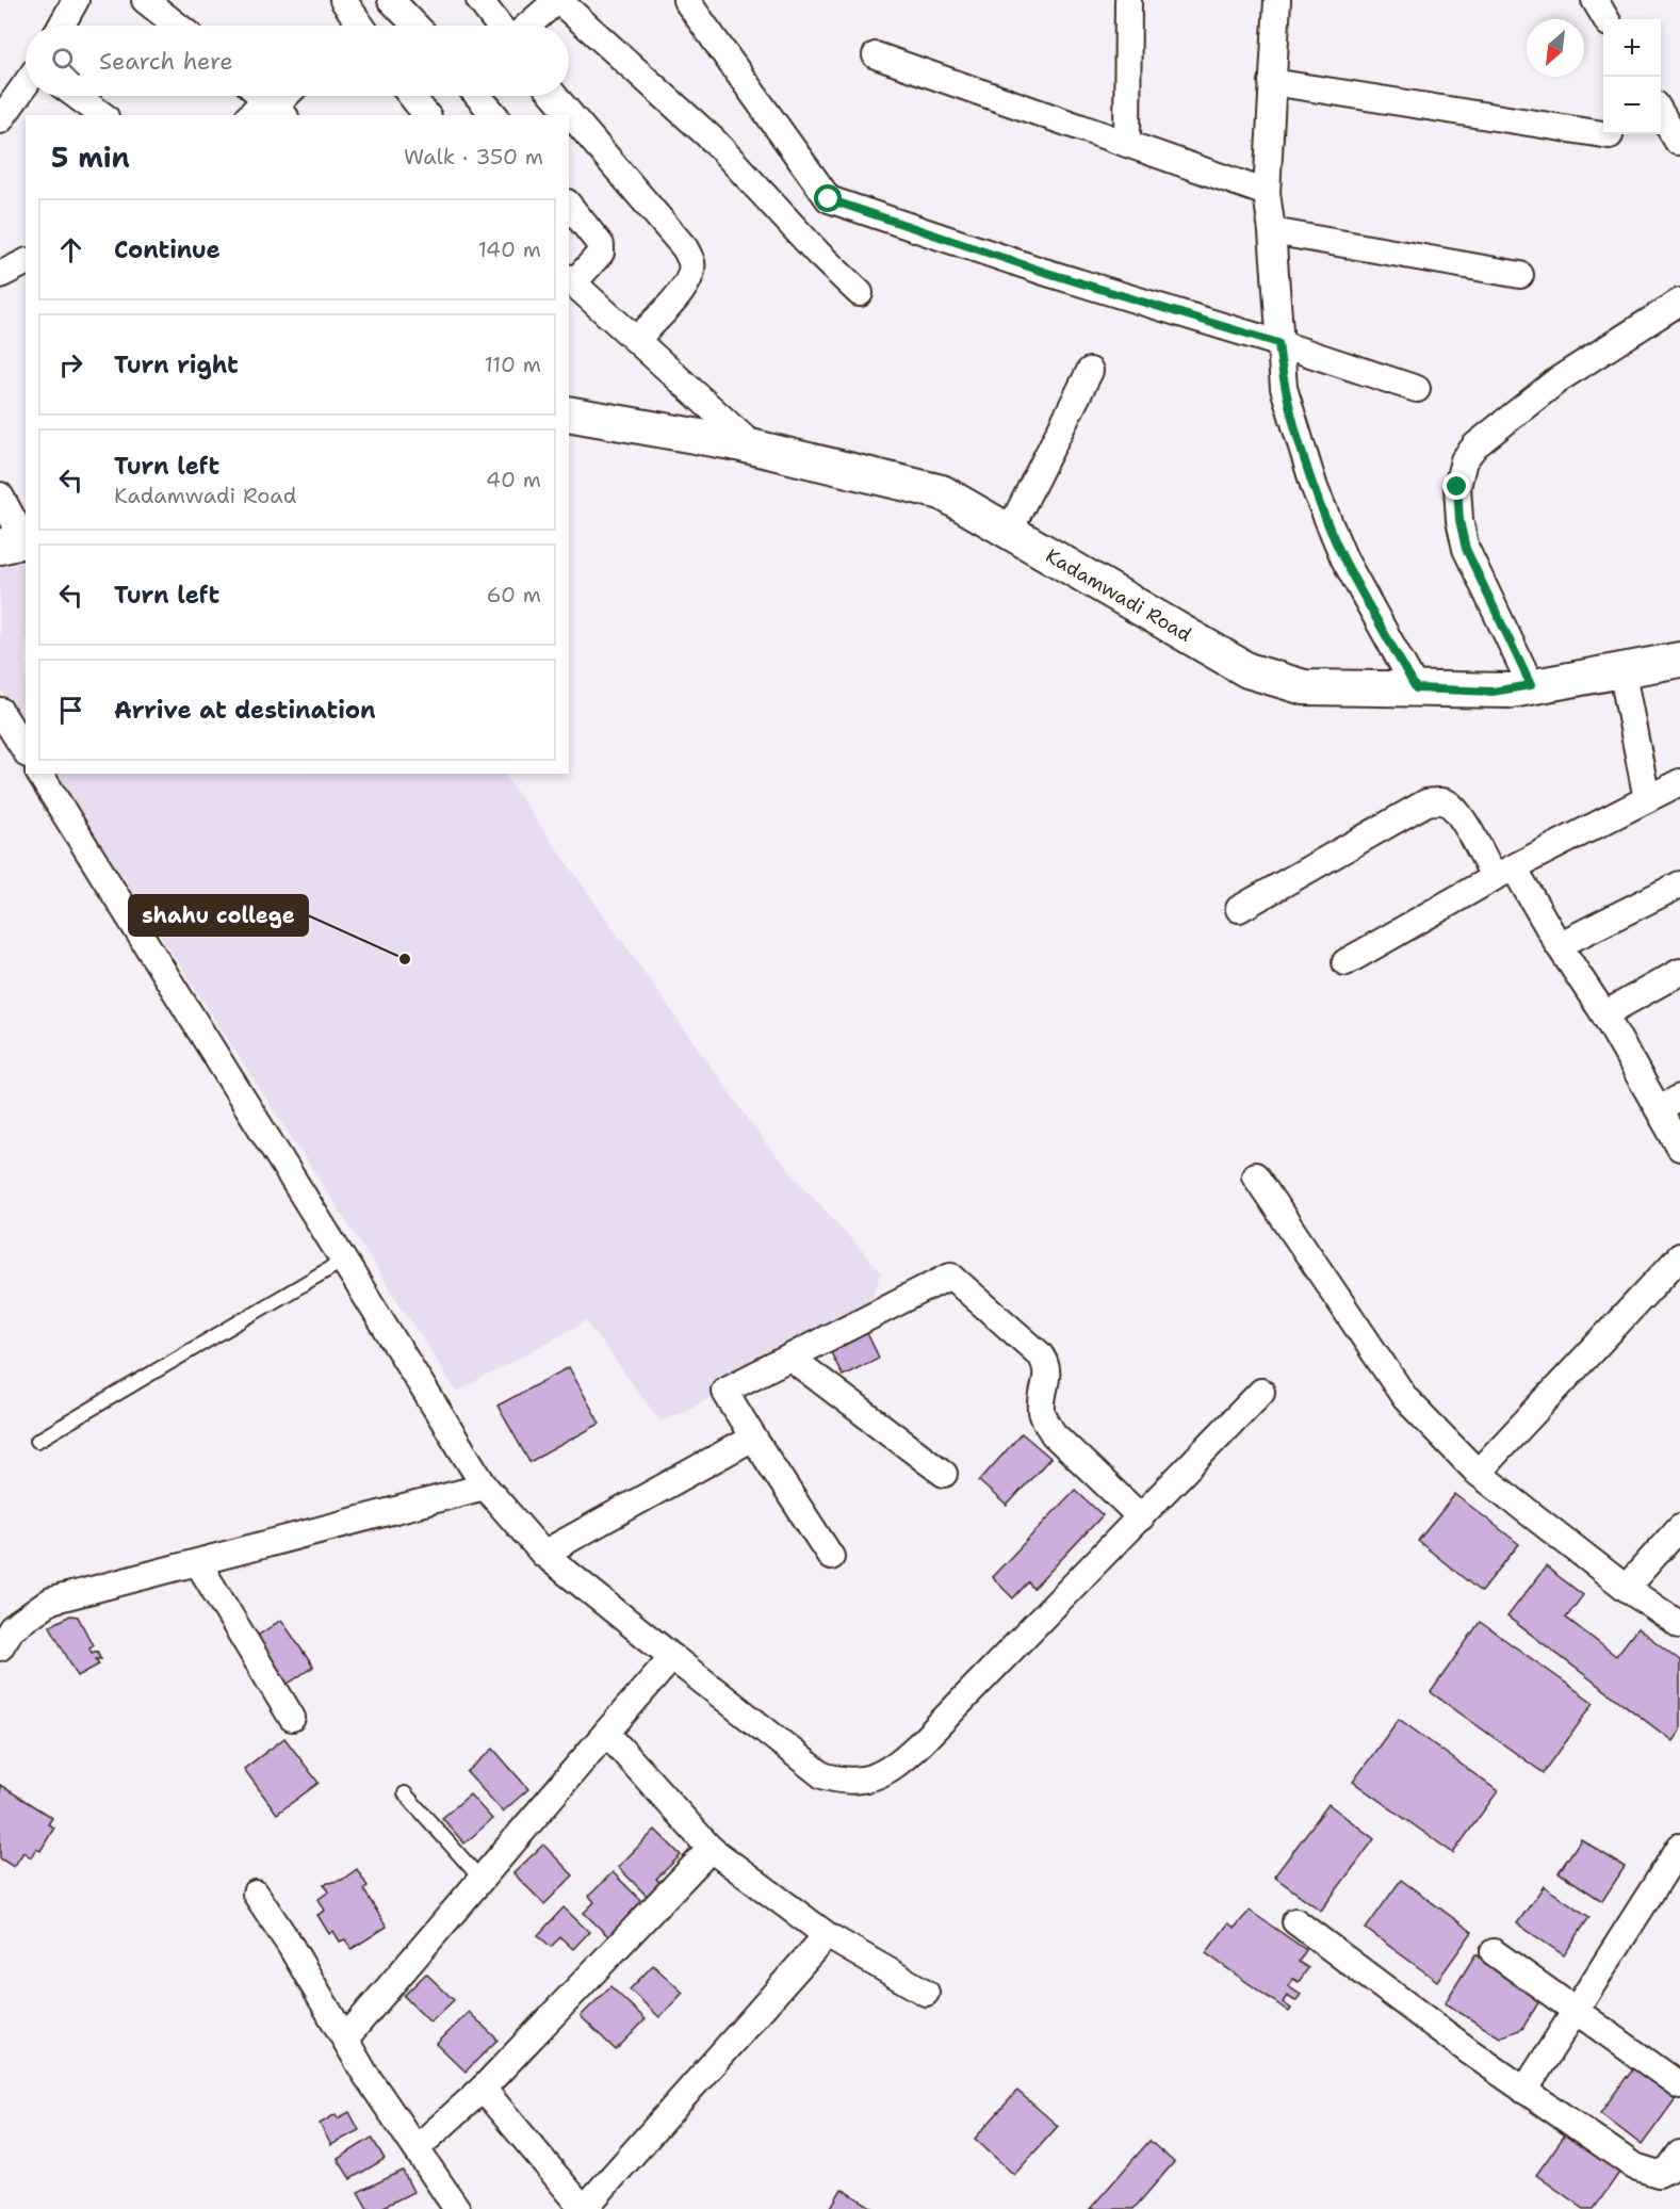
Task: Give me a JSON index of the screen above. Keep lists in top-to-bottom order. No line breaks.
{"streets":{"street":["Kadamwadi Road"]},"places":["shahu college"],"north":"bottom left","page":{"map_buttons":["+","−"],"search":"Search here","heading":["5 min","Walk · 350 m"],"list":[["Continue","140 m"],["Turn right","110 m"],["Turn left","Kadamwadi Road","40 m"],["Turn left","60 m"],"Arrive at destination"]}}
